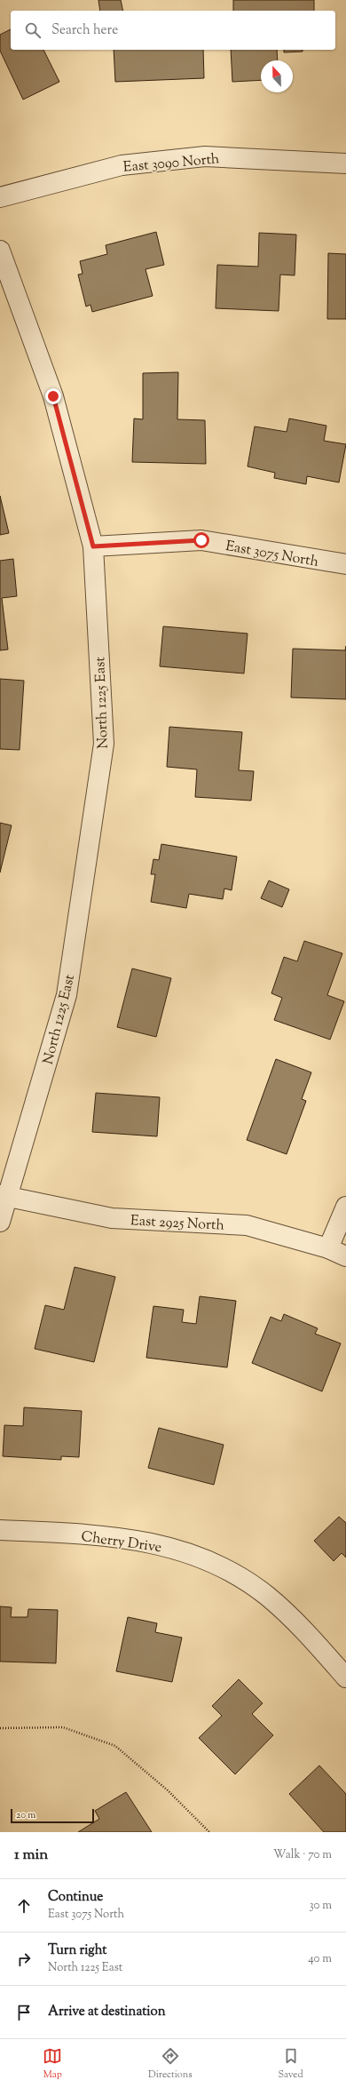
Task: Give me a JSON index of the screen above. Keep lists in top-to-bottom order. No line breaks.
{"streets":{"street":["East 3090 North","East 3075 North","North 1225 East","East 2925 North","Cherry Drive"]},"crossings":[["East 3075 North","North 1225 East"],["North 1225 East","East 2925 North"]],"scale_bar":"20 m","north":"top","page":{"search":"Search here","scale":"20 m","heading":["1 min","Walk · 70 m"],"list":[["Continue","East 3075 North","30 m"],["Turn right","North 1225 East","40 m"],"Arrive at destination"],"nav":["Map","Directions","Saved"]}}
